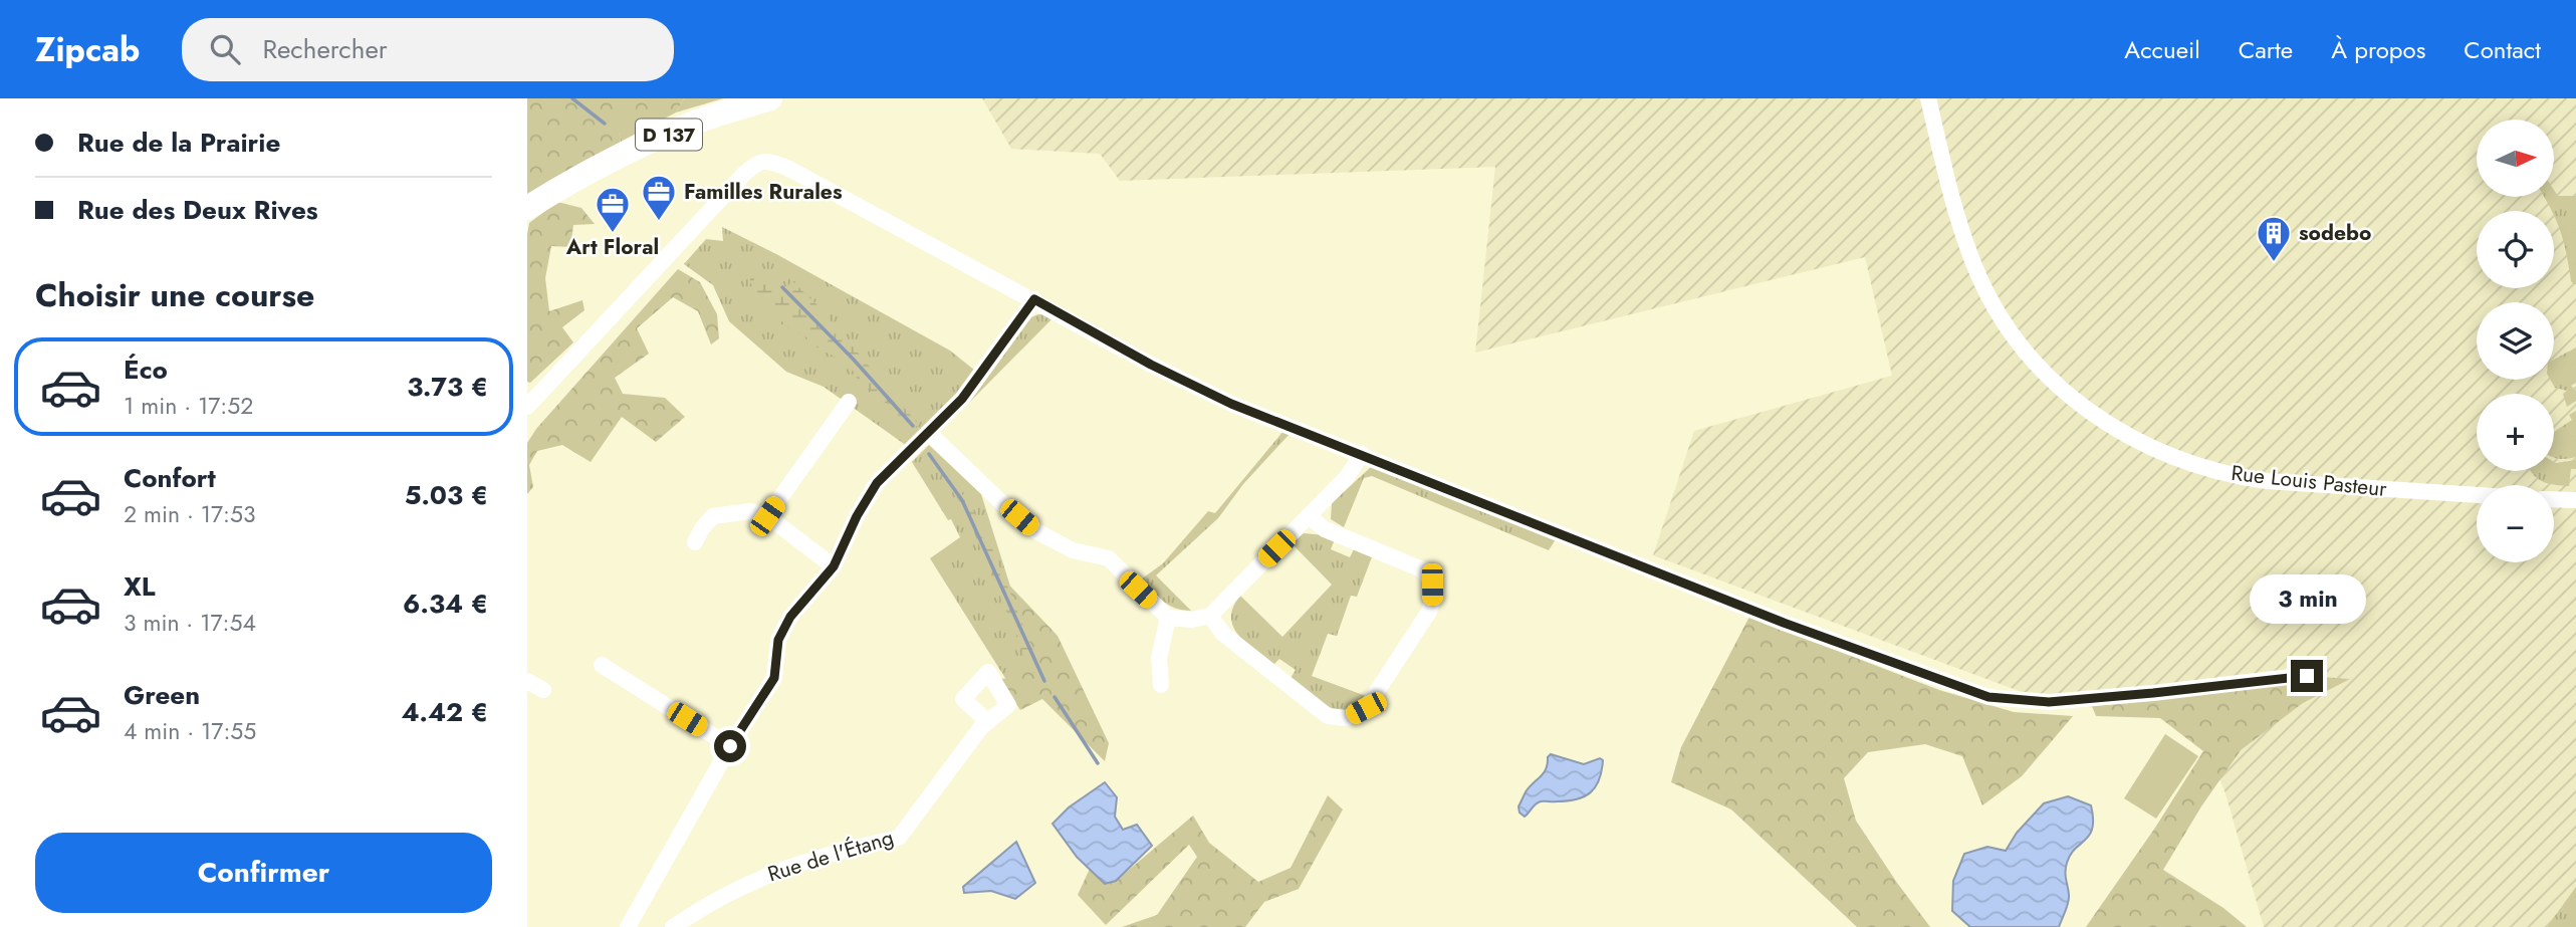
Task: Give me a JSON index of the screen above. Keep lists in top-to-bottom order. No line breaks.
{"streets":{"main road":["D 137"],"street":["Rue Louis Pasteur","Rue de l'Étang"]},"places":{"office":["Familles Rurales","Art Floral"],"building":["sodebo"]},"north":"right","page":{"header":"Zipcab","search":"Rechercher","nav":["Accueil","Carte","À propos","Contact"],"banner":["Rue de la Prairie","Rue des Deux Rives"],"map_buttons":["+","−"],"heading":"Choisir une course","list":[{"name":"Éco","note":"1 min · 17:52","value":"3.73 €"},{"name":"Confort","note":"2 min · 17:53","value":"5.03 €"},{"name":"XL","note":"3 min · 17:54","value":"6.34 €"},{"name":"Green","note":"4 min · 17:55","value":"4.42 €"}],"bubble":"3 min","buttons":"Confirmer"}}
